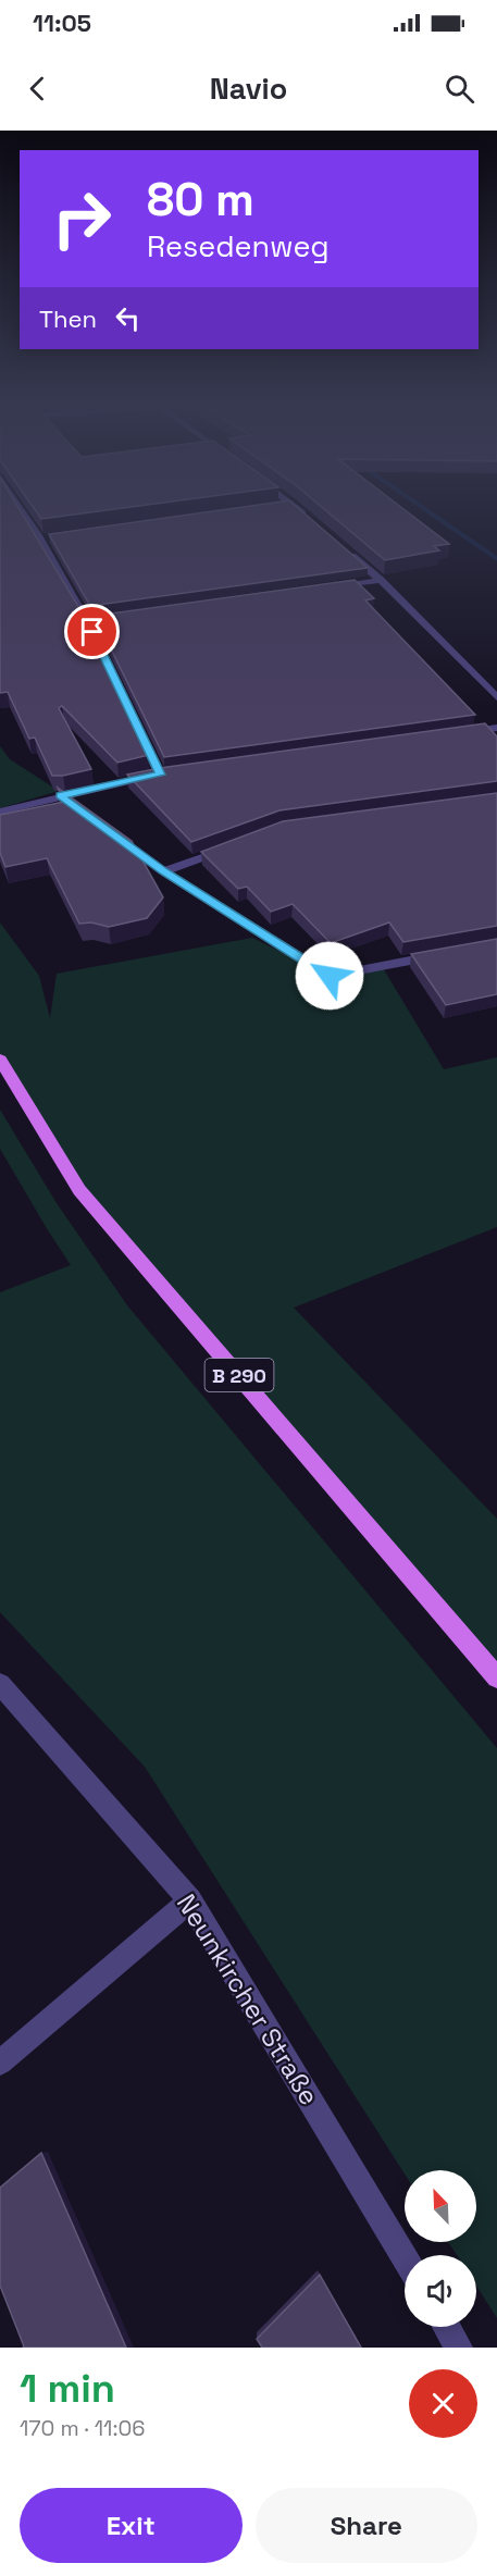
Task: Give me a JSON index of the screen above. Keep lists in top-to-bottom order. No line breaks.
{"streets":{"main road":["B 290"],"street":["Neunkircher Straße"]},"north":"top left","page":{"status":"11:05","header":"Navio","turn":["80 m","Resedenweg"],"then":"Then","heading":["1 min","170 m · 11:06"],"buttons":["Exit","Share"]}}
